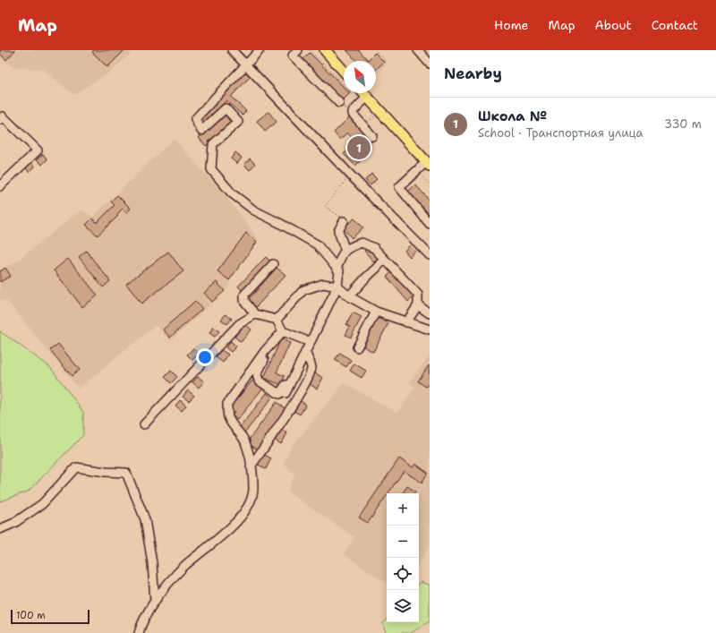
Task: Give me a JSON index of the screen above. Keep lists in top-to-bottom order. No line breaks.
{"scale_bar":"100 m","north":"top left","page":{"header":"Map","nav":["Home","Map","About","Contact"],"heading":"Nearby","list":[{"mark":"1","name":"Школа №","note":"School · Транспортная улица","value":"330 m"}],"pins":"1","map_buttons":["+","−"],"scale":"100 m"}}
